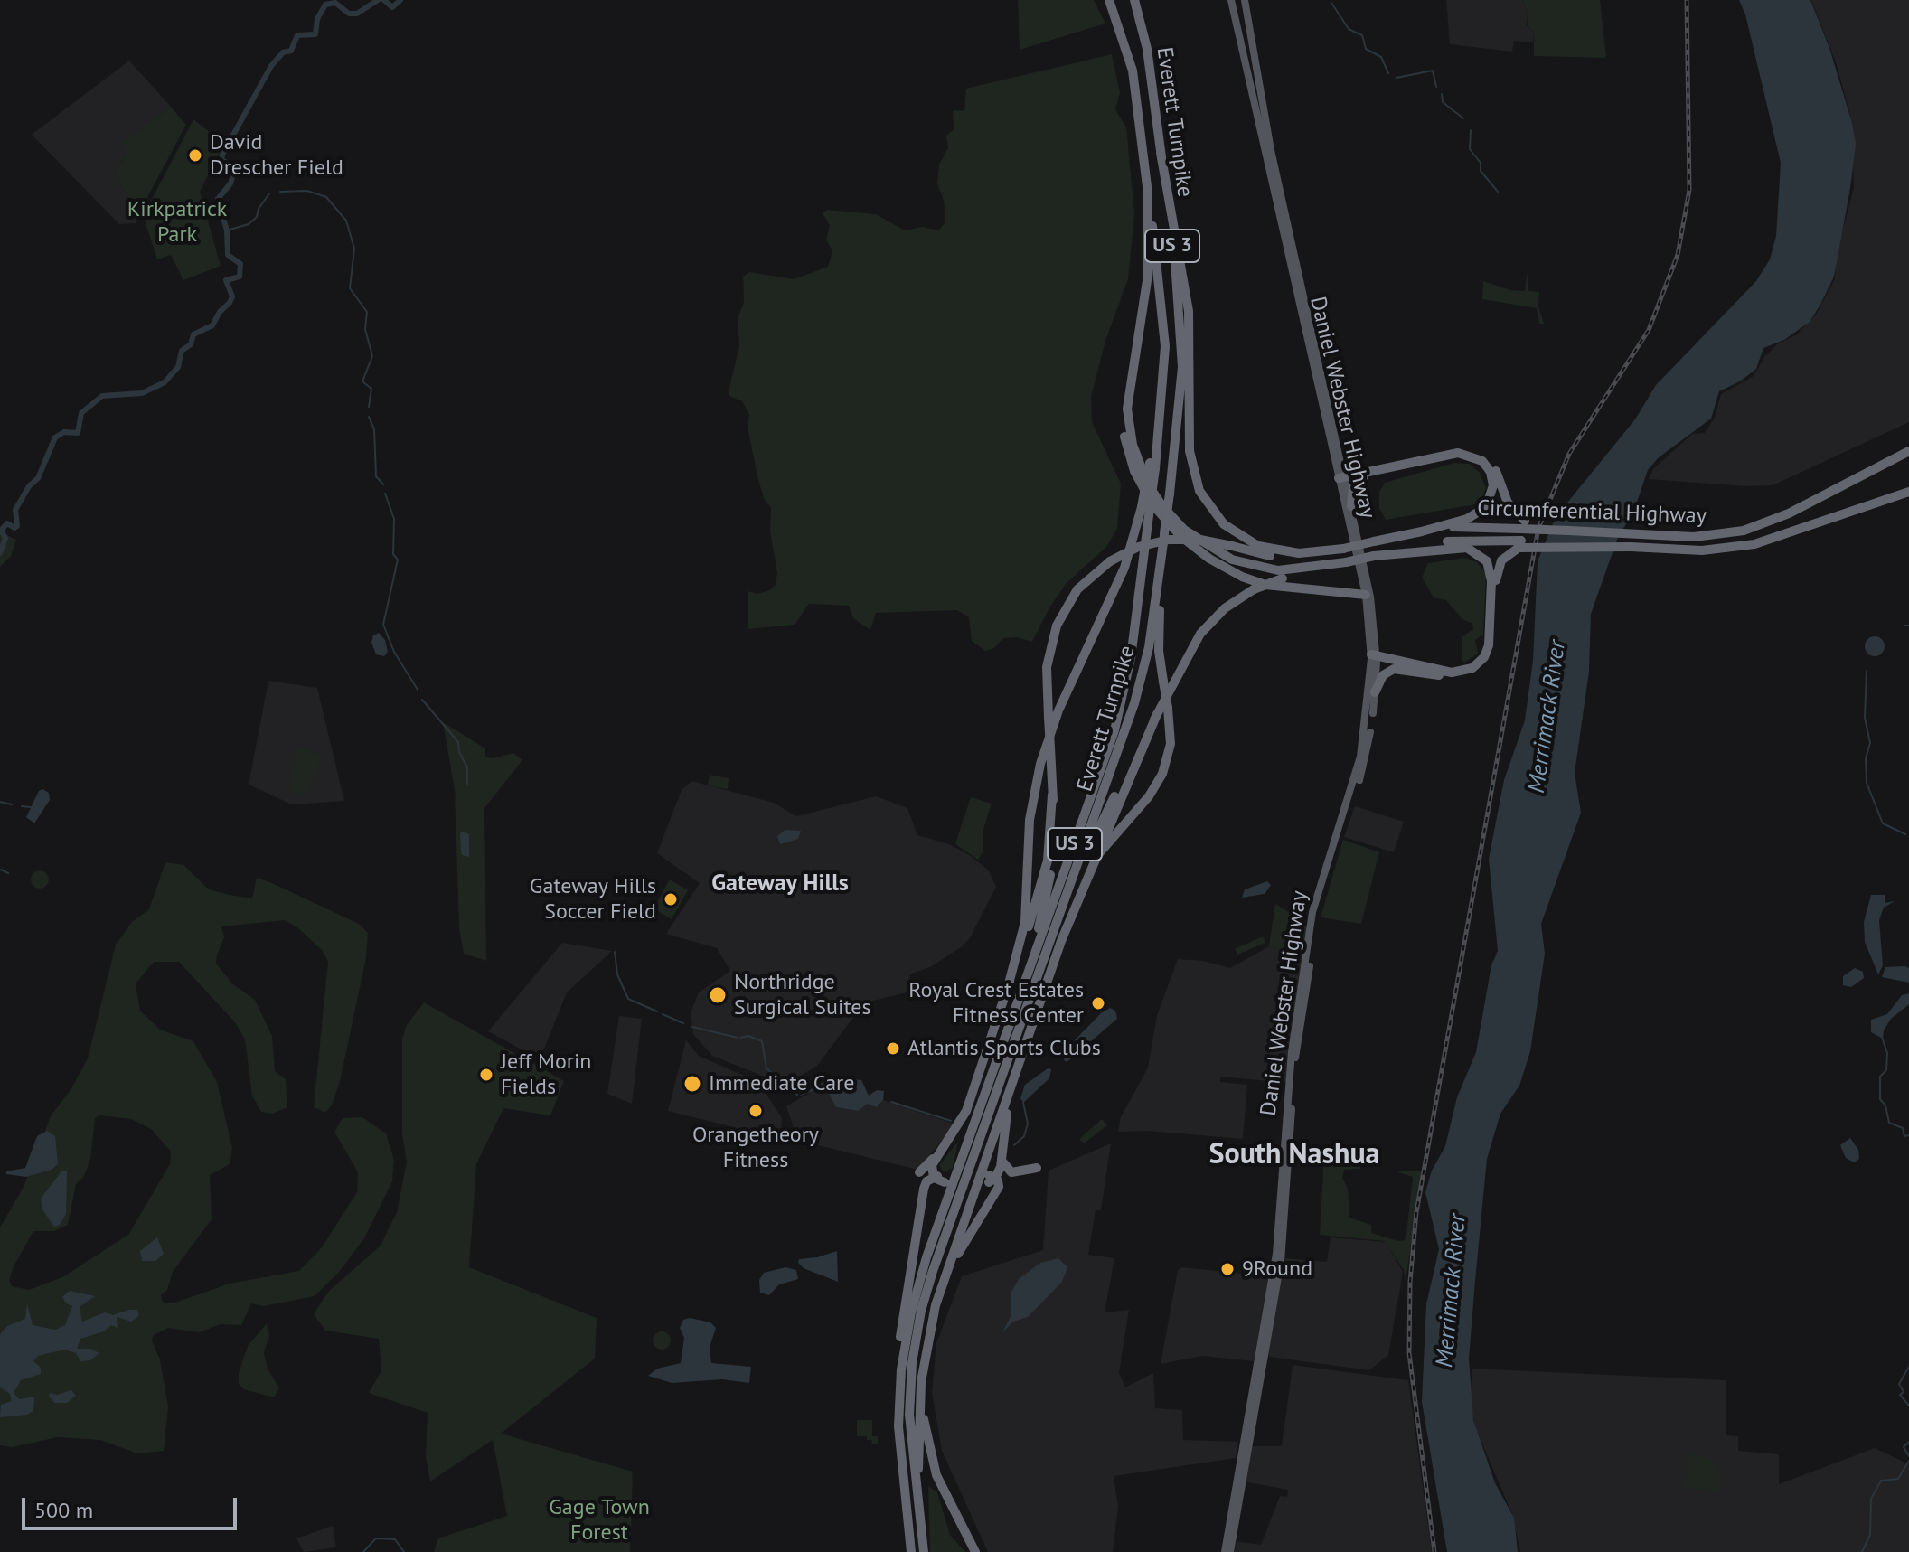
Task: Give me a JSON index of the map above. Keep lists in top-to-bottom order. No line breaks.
{"streets":{"highway":["Everett Turnpike","US 3","Circumferential Highway"],"main road":["Daniel Webster Highway"]},"districts":["Gateway Hills","South Nashua"],"water":["Merrimack River"],"parks":["Kirkpatrick Park","Gage Town Forest"],"places":["David Drescher Field","Gateway Hills Soccer Field","Northridge Surgical Suites","Royal Crest Estates Fitness Center","Atlantis Sports Clubs","Jeff Morin Fields","Immediate Care","Orangetheory Fitness","9Round"],"scale_bar":"500 m"}
